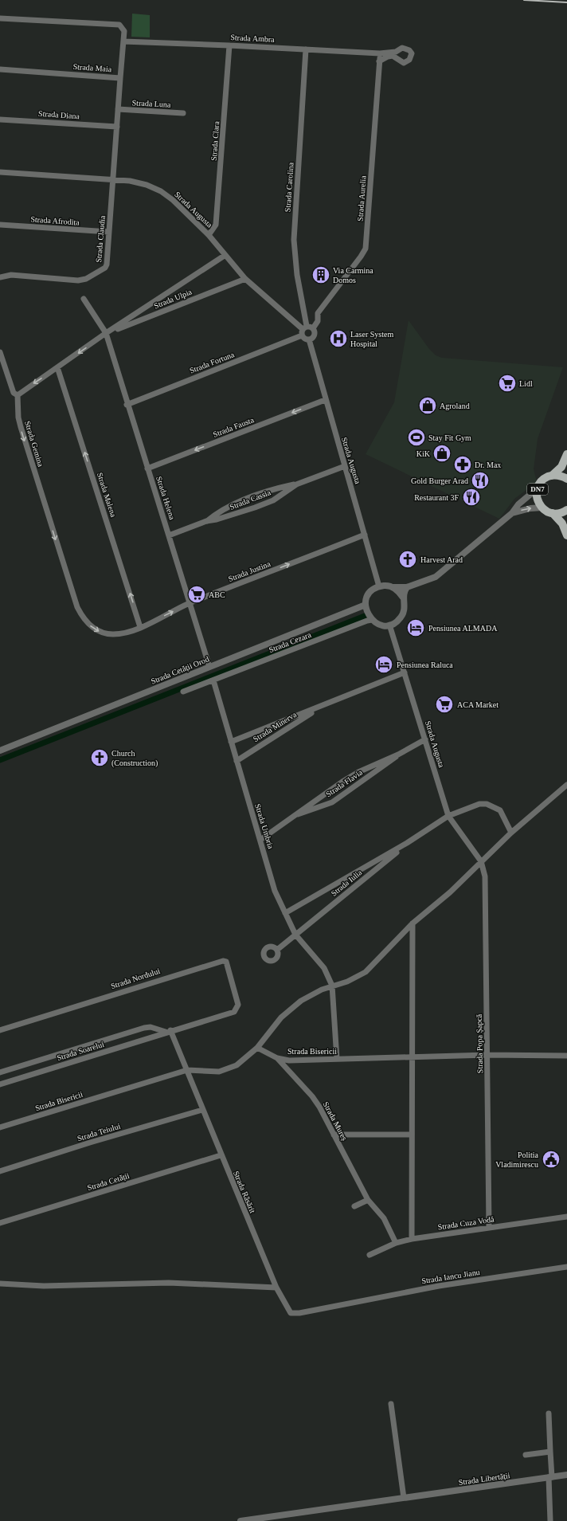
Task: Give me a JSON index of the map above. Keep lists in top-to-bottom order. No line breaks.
{"streets":{"main road":["DN7"],"street":["Strada Ambra","Strada Maia","Strada Luna","Strada Diana","Strada Clara","Strada Carolina","Strada Aurelia","Strada Augusta","Strada Afrodita","Strada Claudia","Strada Ulpia","Strada Fortuna","Strada Fausta","Strada Gemina","Strada Malena","Strada Helena","Strada Cassia","Strada Justina","Strada Cezara","Strada Cetății Orod","Strada Minerva","Strada Flavia","Strada Umbria","Strada Iulia","Strada Nordului","Strada Popa Șapcă","Strada Soarelui","Strada Bisericii","Strada Mureș","Strada Teiului","Strada Cetății","Strada Răsărit","Strada Cuza Vodă","Strada Iancu Jianu","Strada Libertății"]},"crossings":[["Strada Ambra","Strada Clara"],["Strada Ambra","Strada Carolina"],["Strada Ambra","Strada Aurelia"],["Strada Maia","Strada Luna"],["Strada Maia","Strada Diana"],["Strada Maia","Strada Augusta"],["Strada Maia","Strada Claudia"],["Strada Clara","Strada Augusta"],["Strada Carolina","Strada Aurelia"],["Strada Carolina","Strada Augusta"],["Strada Carolina","Strada Fortuna"],["Strada Aurelia","Strada Augusta"],["Strada Aurelia","Strada Fortuna"],["Strada Augusta","Strada Claudia"],["Strada Augusta","Strada Ulpia"],["Strada Augusta","Strada Fortuna"],["Strada Augusta","Strada Fausta"],["Strada Augusta","Strada Cassia"],["Strada Augusta","Strada Justina"],["Strada Augusta","Strada Cezara"],["Strada Augusta","Strada Cetății Orod"],["Strada Augusta","Strada Minerva"],["Strada Augusta","Strada Flavia"],["Strada Augusta","Strada Iulia"],["Strada Augusta","Strada Popa Șapcă"],["Strada Afrodita","Strada Claudia"],["Strada Ulpia","Strada Helena"],["Strada Fortuna","Strada Helena"],["Strada Fausta","Strada Helena"],["Strada Gemina","Strada Malena"],["Strada Gemina","Strada Justina"],["Strada Malena","Strada Justina"],["Strada Helena","Strada Cassia"],["Strada Helena","Strada Justina"],["Strada Helena","Strada Cetății Orod"],["Strada Cezara","Strada Cetății Orod"],["Strada Minerva","Strada Umbria"],["Strada Flavia","Strada Umbria"],["Strada Umbria","Strada Iulia"],["Strada Nordului","Strada Soarelui"],["Strada Popa Șapcă","Strada Bisericii"],["Strada Popa Șapcă","Strada Cuza Vodă"],["Strada Soarelui","Strada Răsărit"],["Strada Bisericii","Strada Mureș"],["Strada Bisericii","Strada Răsărit"],["Strada Mureș","Strada Cuza Vodă"],["Strada Teiului","Strada Răsărit"],["Strada Cetății","Strada Răsărit"],["Strada Răsărit","Strada Iancu Jianu"]],"one_way":["Strada Fausta","Strada Gemina","Strada Malena","Strada Justina"],"places":{"building":["Via Carmina Domos"],"hospital":["Laser System Hospital"],"supermarket":["Lidl","ABC","ACA Market"],"shop":["Agroland","KiK"],"sports":["Stay Fit Gym"],"pharmacy":["Dr. Max"],"restaurant":["Gold Burger Arad","Restaurant 3F"],"church":["Harvest Arad","Church (Construction)"],"hotel":["Pensiunea ALMADA","Pensiunea Raluca"],"public building":["Politia Vladimirescu"]}}
